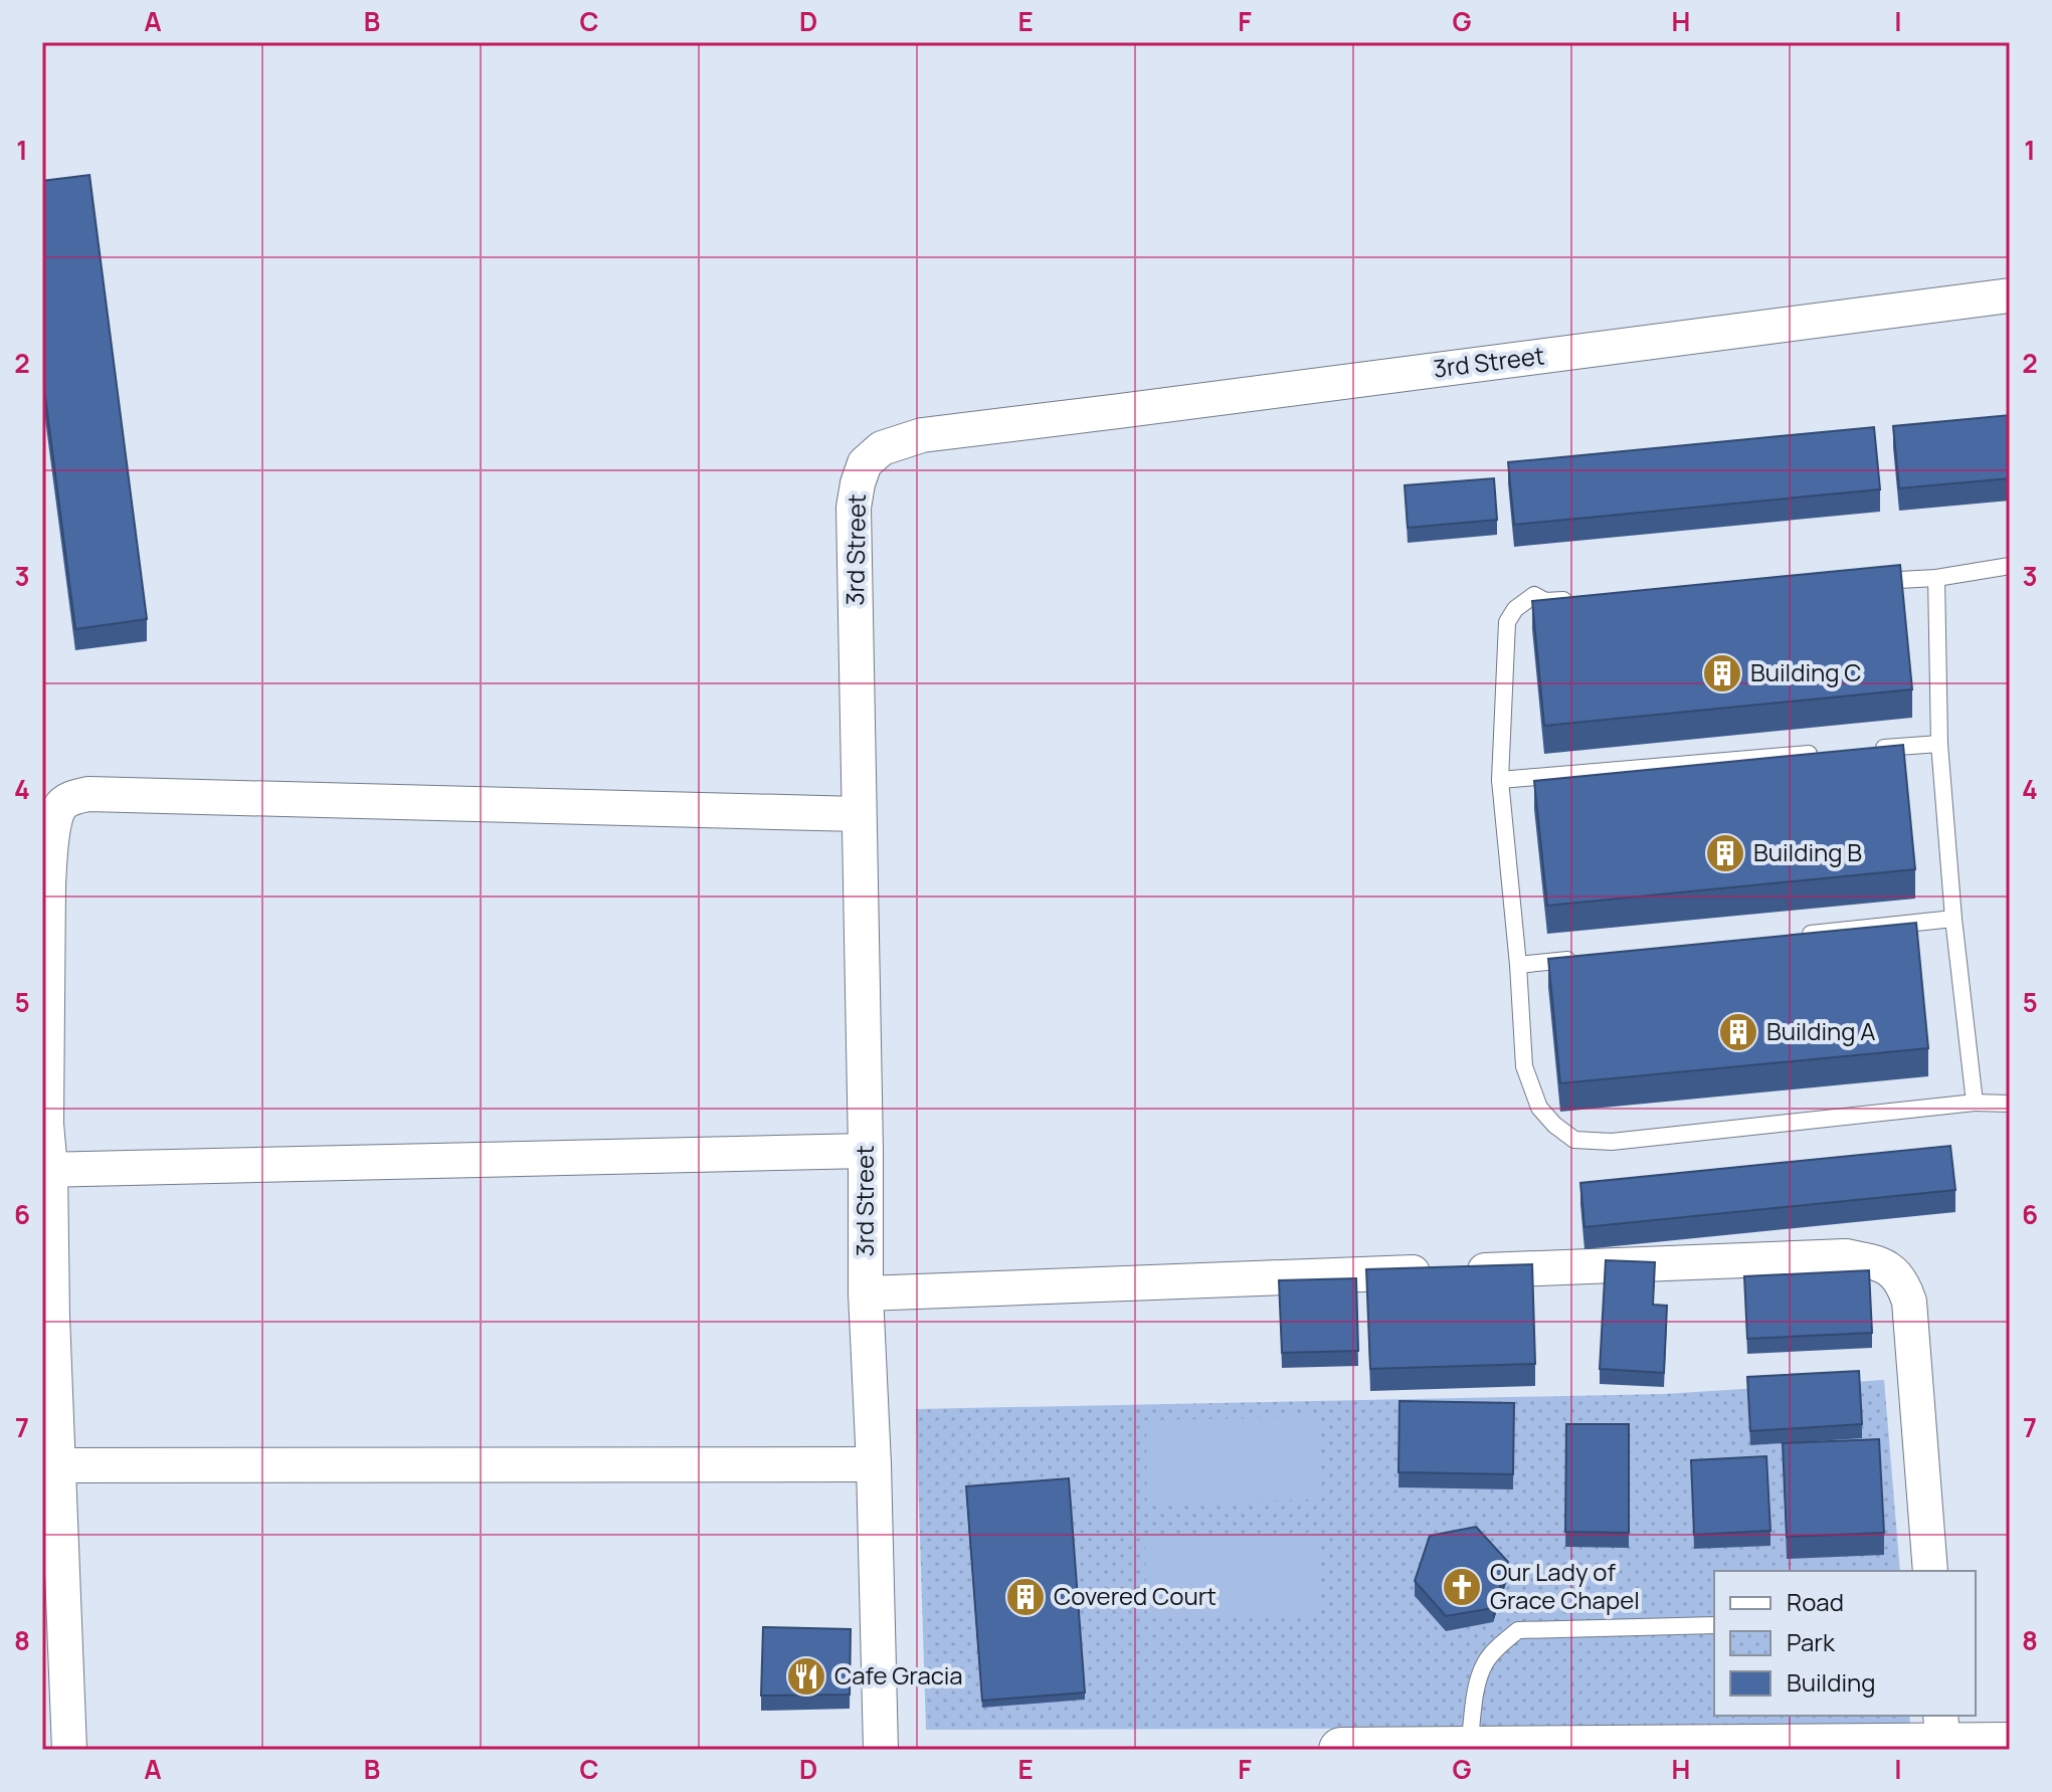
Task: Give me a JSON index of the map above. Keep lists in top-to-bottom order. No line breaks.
{"streets":{"street":["3rd Street"]},"places":{"building":["Building C","Building B","Building A","Covered Court"],"church":["Our Lady of Grace Chapel"],"restaurant":["Cafe Gracia"]},"legend":["Road","Park","Building"],"grid":{"columns":["A","B","C","D","E","F","G","H","I"],"rows":["1","2","3","4","5","6","7","8"]}}
